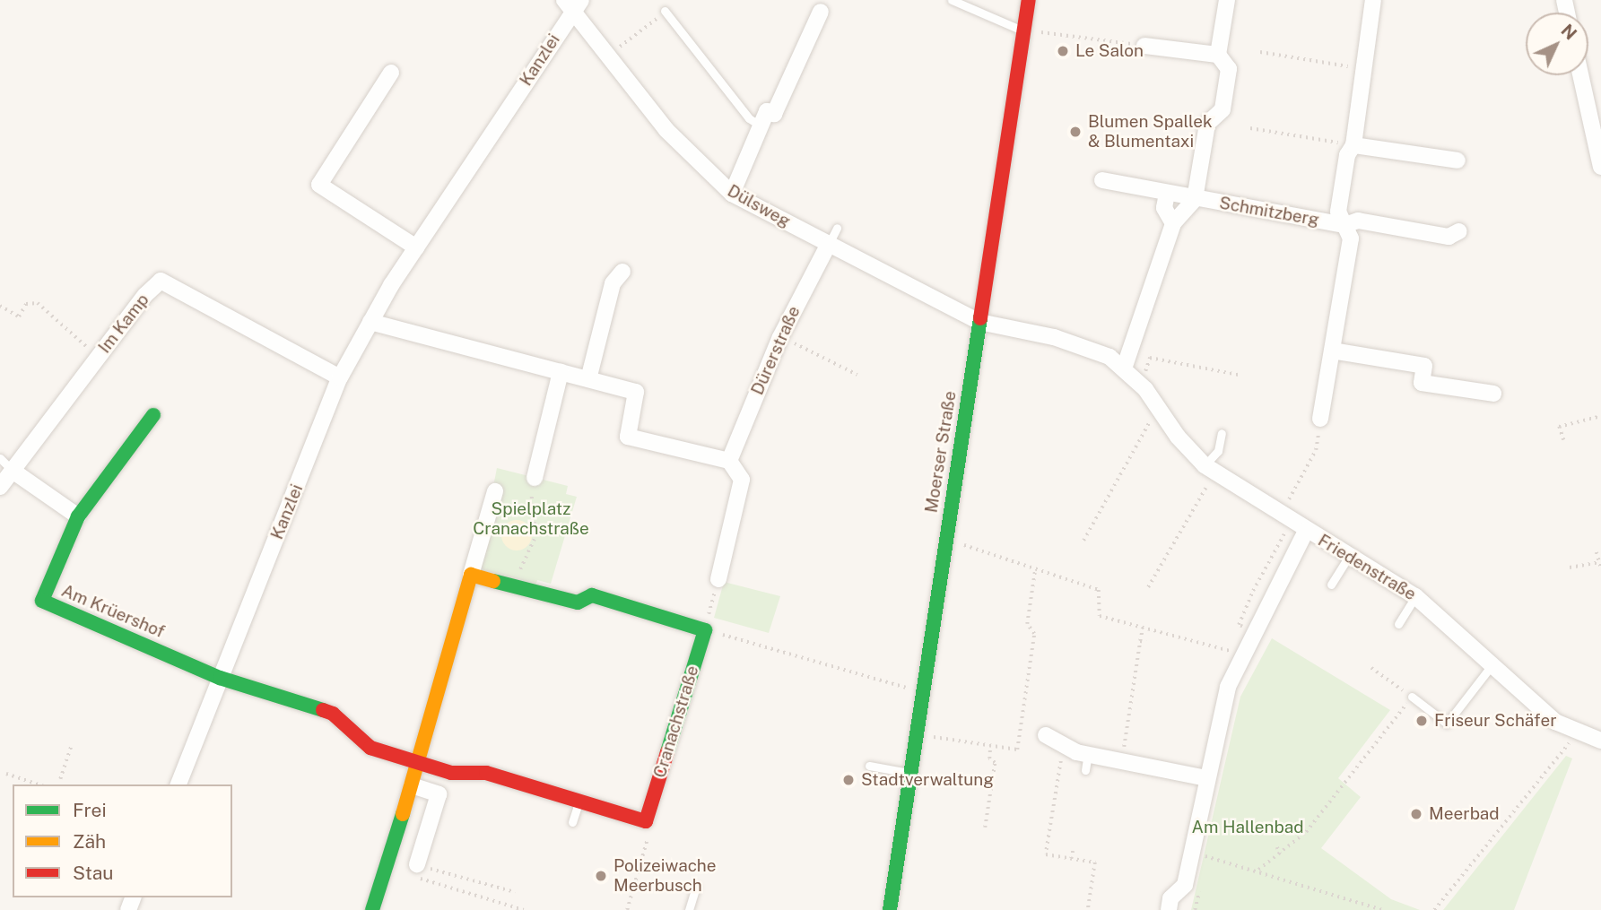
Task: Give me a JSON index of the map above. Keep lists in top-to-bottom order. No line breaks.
{"streets":{"street":["Kanzlei","Dülsweg","Schmitzberg","Im Kamp","Dürerstraße","Moerser Straße","Friedenstraße","Am Krüershof","Cranachstraße"]},"crossings":[["Kanzlei","Dülsweg"],["Kanzlei","Im Kamp"],["Kanzlei","Am Krüershof"],["Dülsweg","Dürerstraße"],["Dülsweg","Moerser Straße"],["Dülsweg","Friedenstraße"],["Moerser Straße","Friedenstraße"]],"parks":["Spielplatz Cranachstraße","Am Hallenbad"],"places":["Le Salon","Blumen Spallek & Blumentaxi","Friseur Schäfer","Stadtverwaltung","Meerbad","Polizeiwache Meerbusch"],"legend":["Frei","Zäh","Stau"],"north":"top right"}
